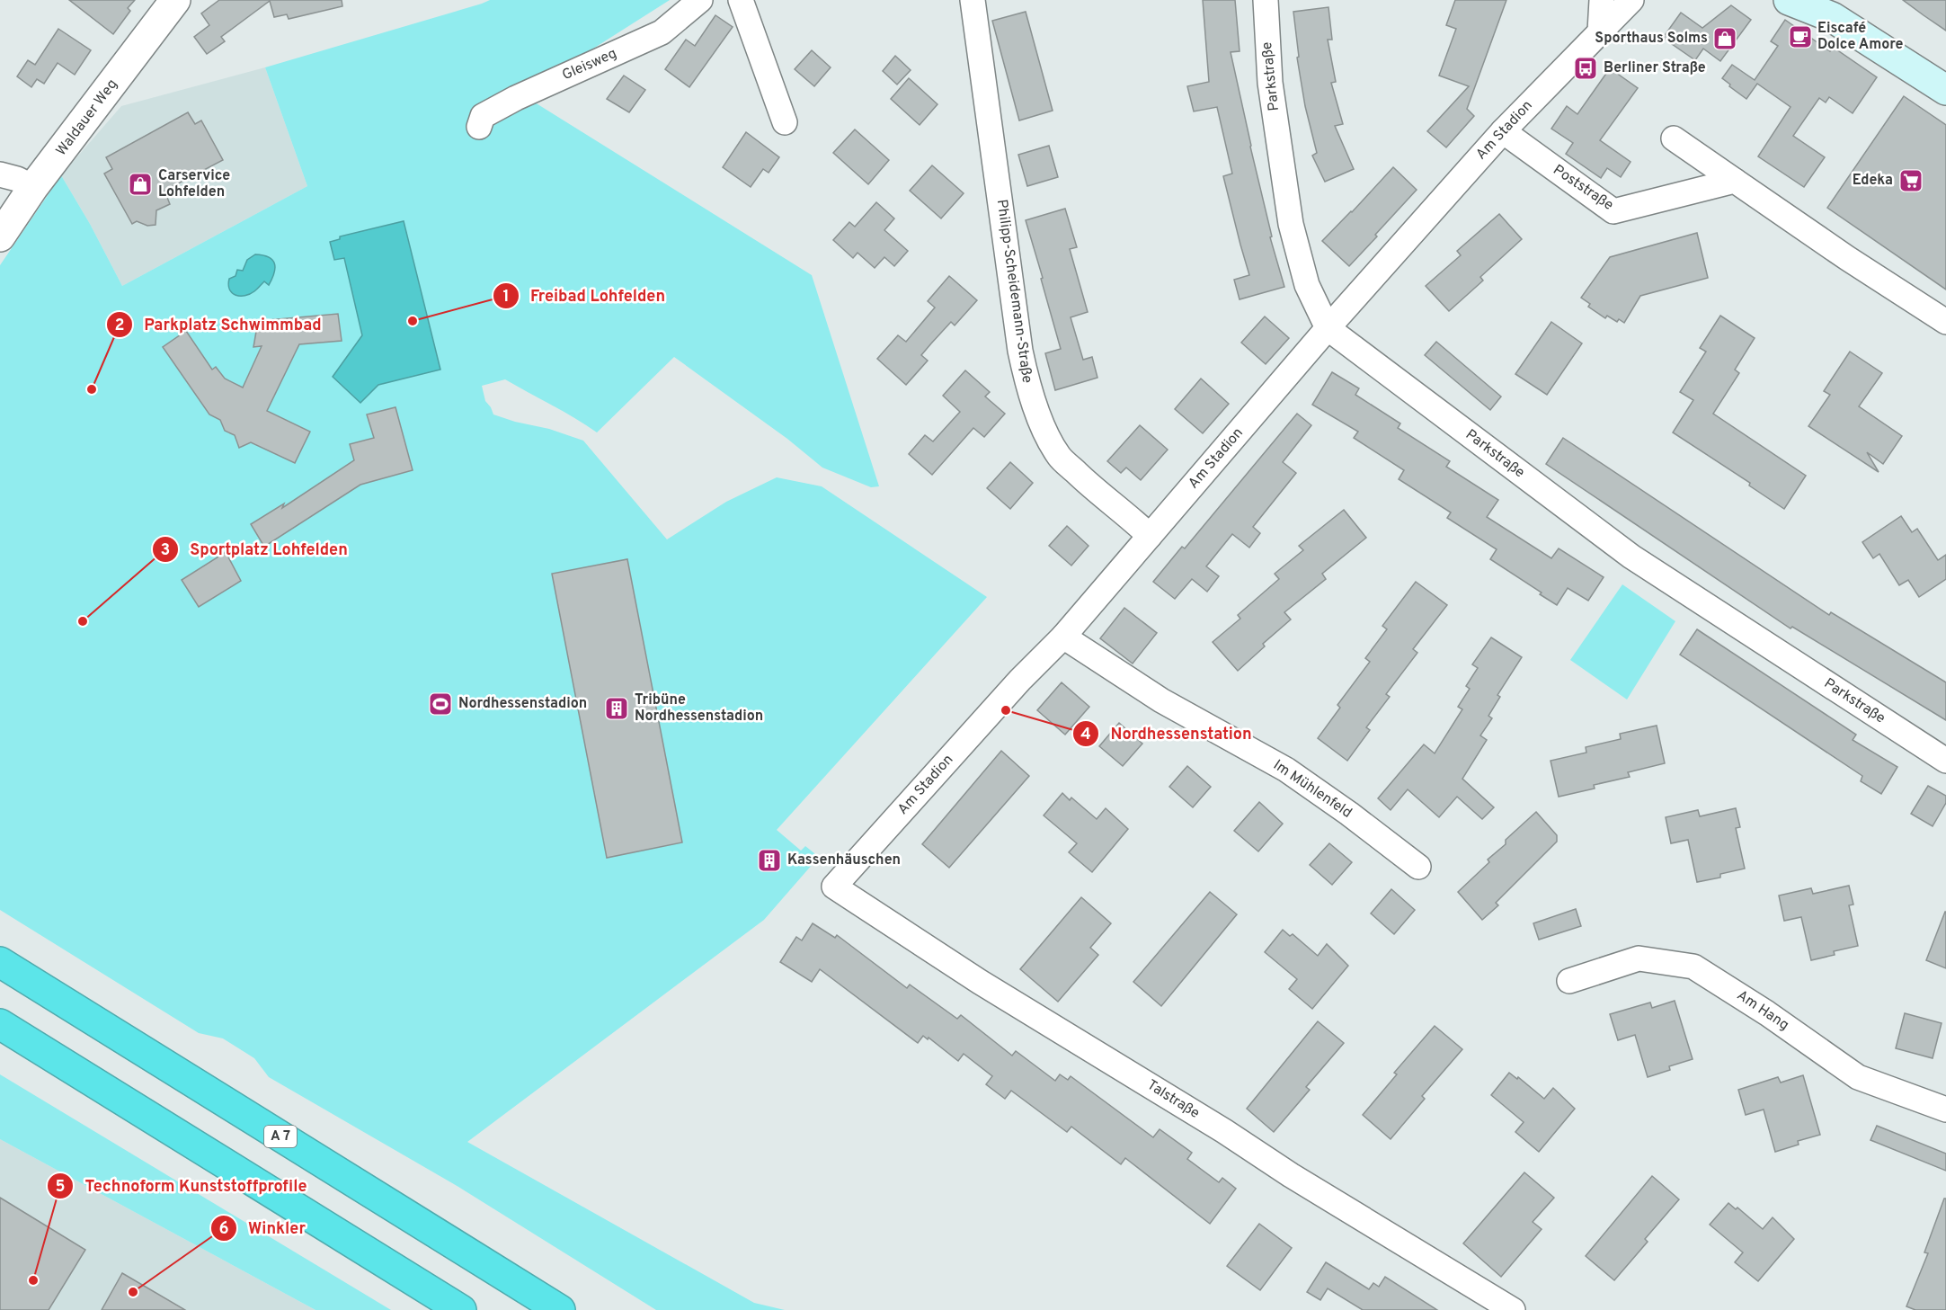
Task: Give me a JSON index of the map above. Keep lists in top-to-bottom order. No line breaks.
{"streets":{"highway":["A 7"],"street":["Gleisweg","Parkstraße","Waldauer Weg","Am Stadion","Poststraße","Philipp-Scheidemann-Straße","Im Mühlenfeld","Am Hang","Talstraße"]},"crossings":[["Parkstraße","Am Stadion"],["Am Stadion","Poststraße"],["Am Stadion","Philipp-Scheidemann-Straße"],["Am Stadion","Im Mühlenfeld"],["Am Stadion","Talstraße"]],"places":{"cafe":["Eiscafé Dolce Amore"],"shop":["Sporthaus Solms","Carservice Lohfelden"],"bus stop":["Berliner Straße"],"supermarket":["Edeka"],"other":["Freibad Lohfelden","Parkplatz Schwimmbad","Sportplatz Lohfelden","Nordhessenstation","Technoform Kunststoffprofile","Winkler"],"sports":["Nordhessenstadion"],"building":["Tribüne Nordhessenstadion","Kassenhäuschen"]}}
